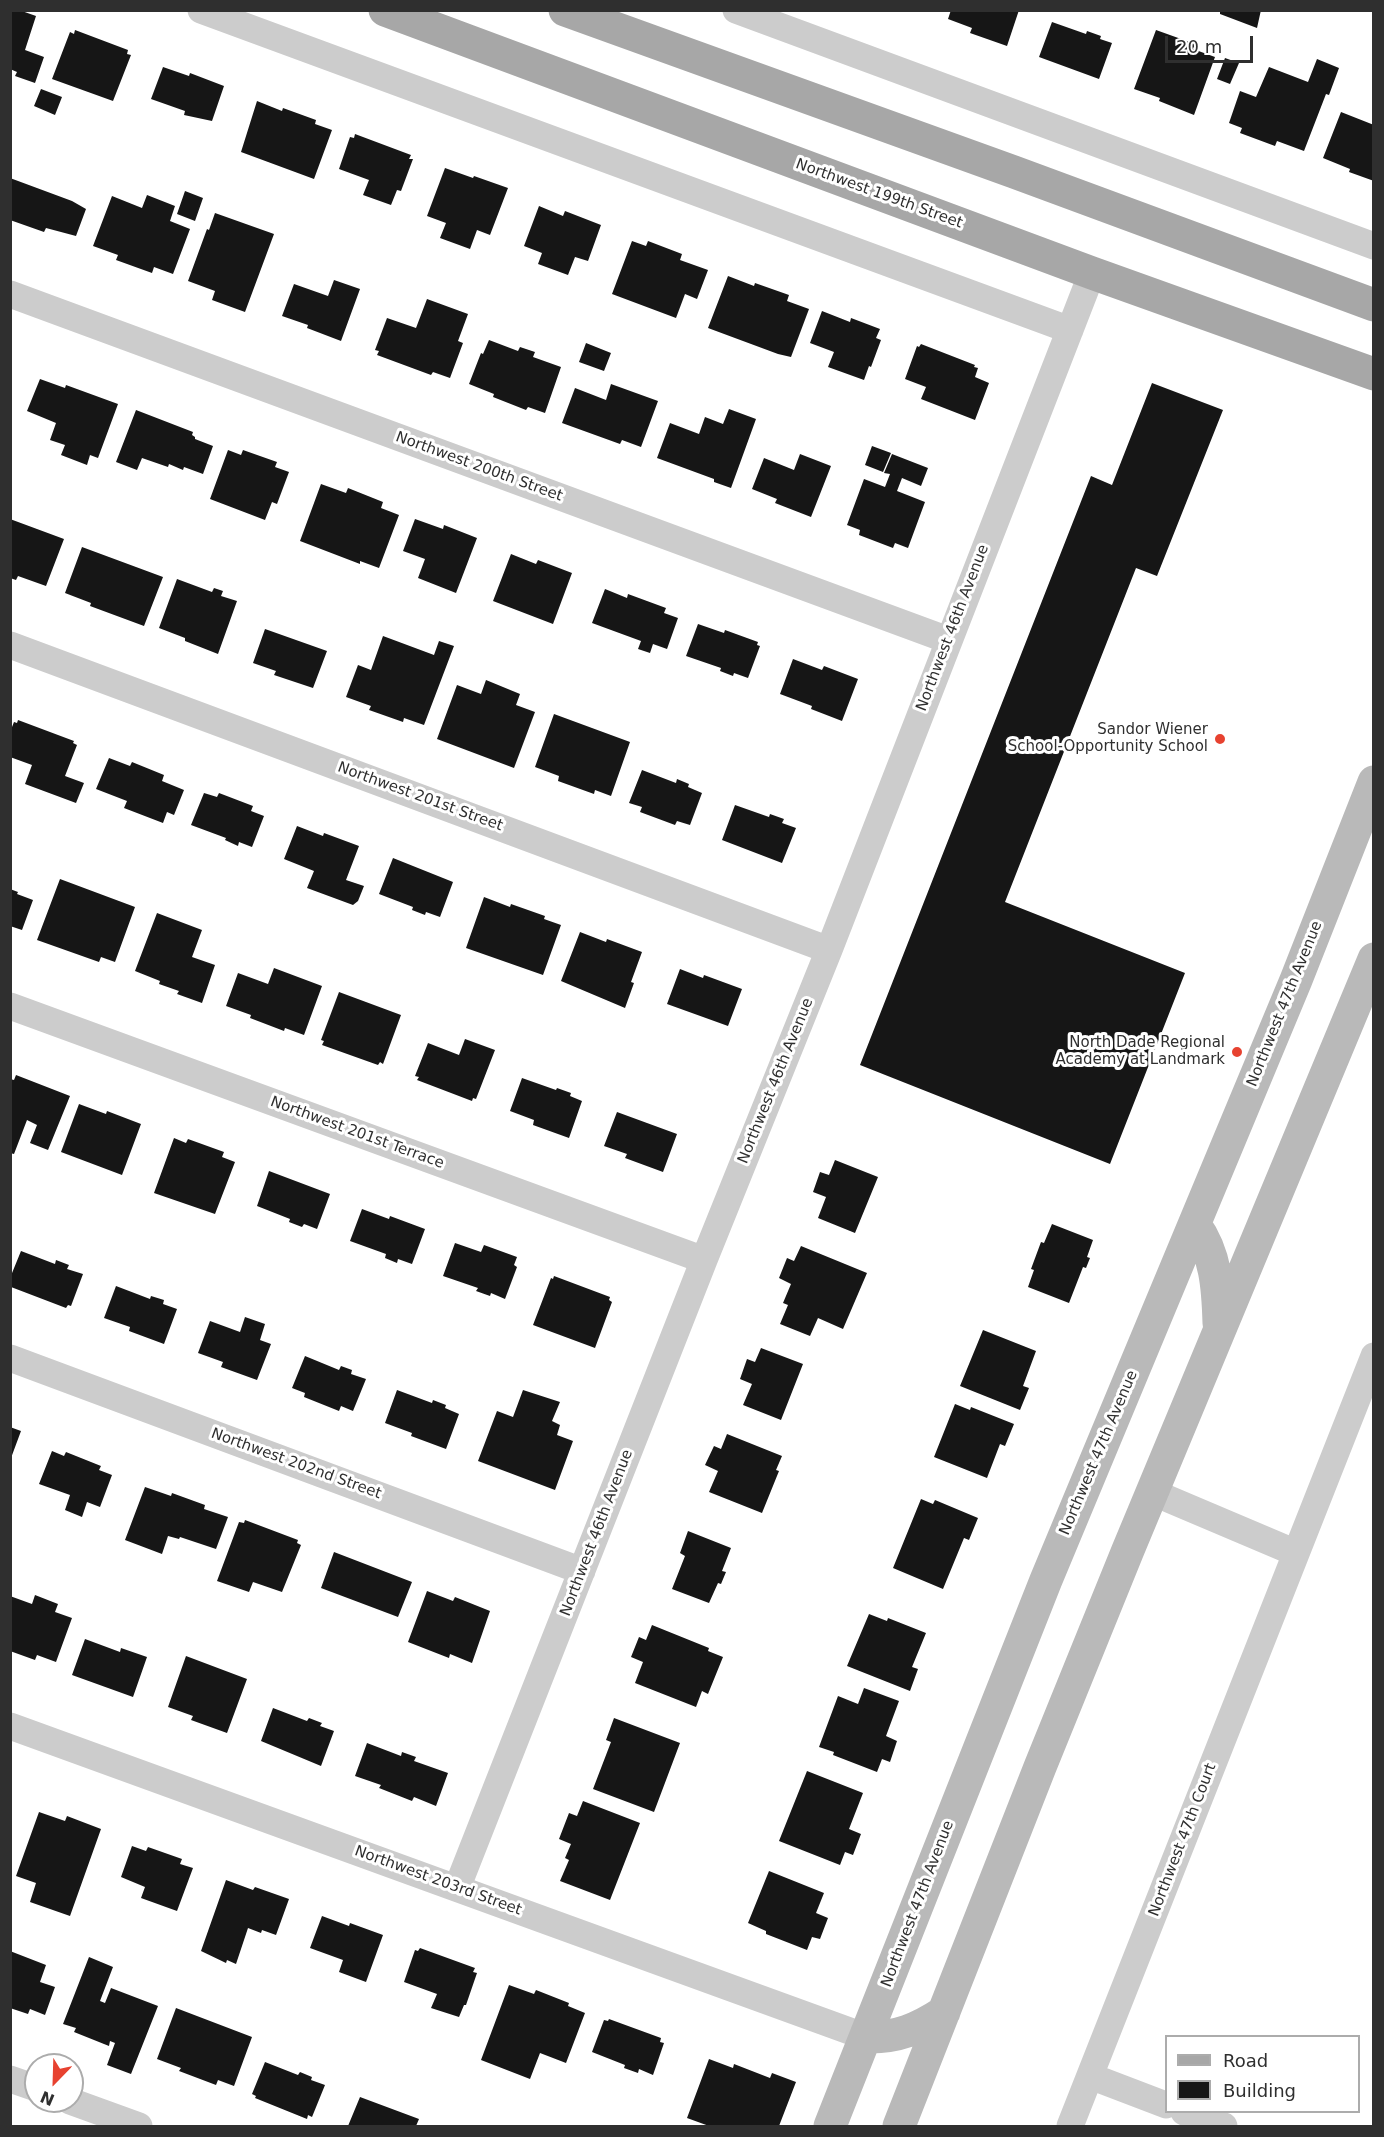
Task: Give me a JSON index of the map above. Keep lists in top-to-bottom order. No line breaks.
{"streets":{"main road":["Northwest 199th Street","Northwest 47th Avenue"],"street":["Northwest 200th Street","Northwest 46th Avenue","Northwest 201st Street","Northwest 201st Terrace","Northwest 202nd Street","Northwest 47th Court","Northwest 203rd Street"]},"crossings":[["Northwest 199th Street","Northwest 46th Avenue"],["Northwest 200th Street","Northwest 46th Avenue"],["Northwest 46th Avenue","Northwest 201st Street"],["Northwest 46th Avenue","Northwest 201st Terrace"],["Northwest 46th Avenue","Northwest 202nd Street"],["Northwest 46th Avenue","Northwest 203rd Street"],["Northwest 47th Avenue","Northwest 203rd Street"]],"places":["Sandor Wiener School-Opportunity School","North Dade Regional Academy at Landmark"],"legend":["Road","Building"],"scale_bar":"20 m","north":"bottom left"}
